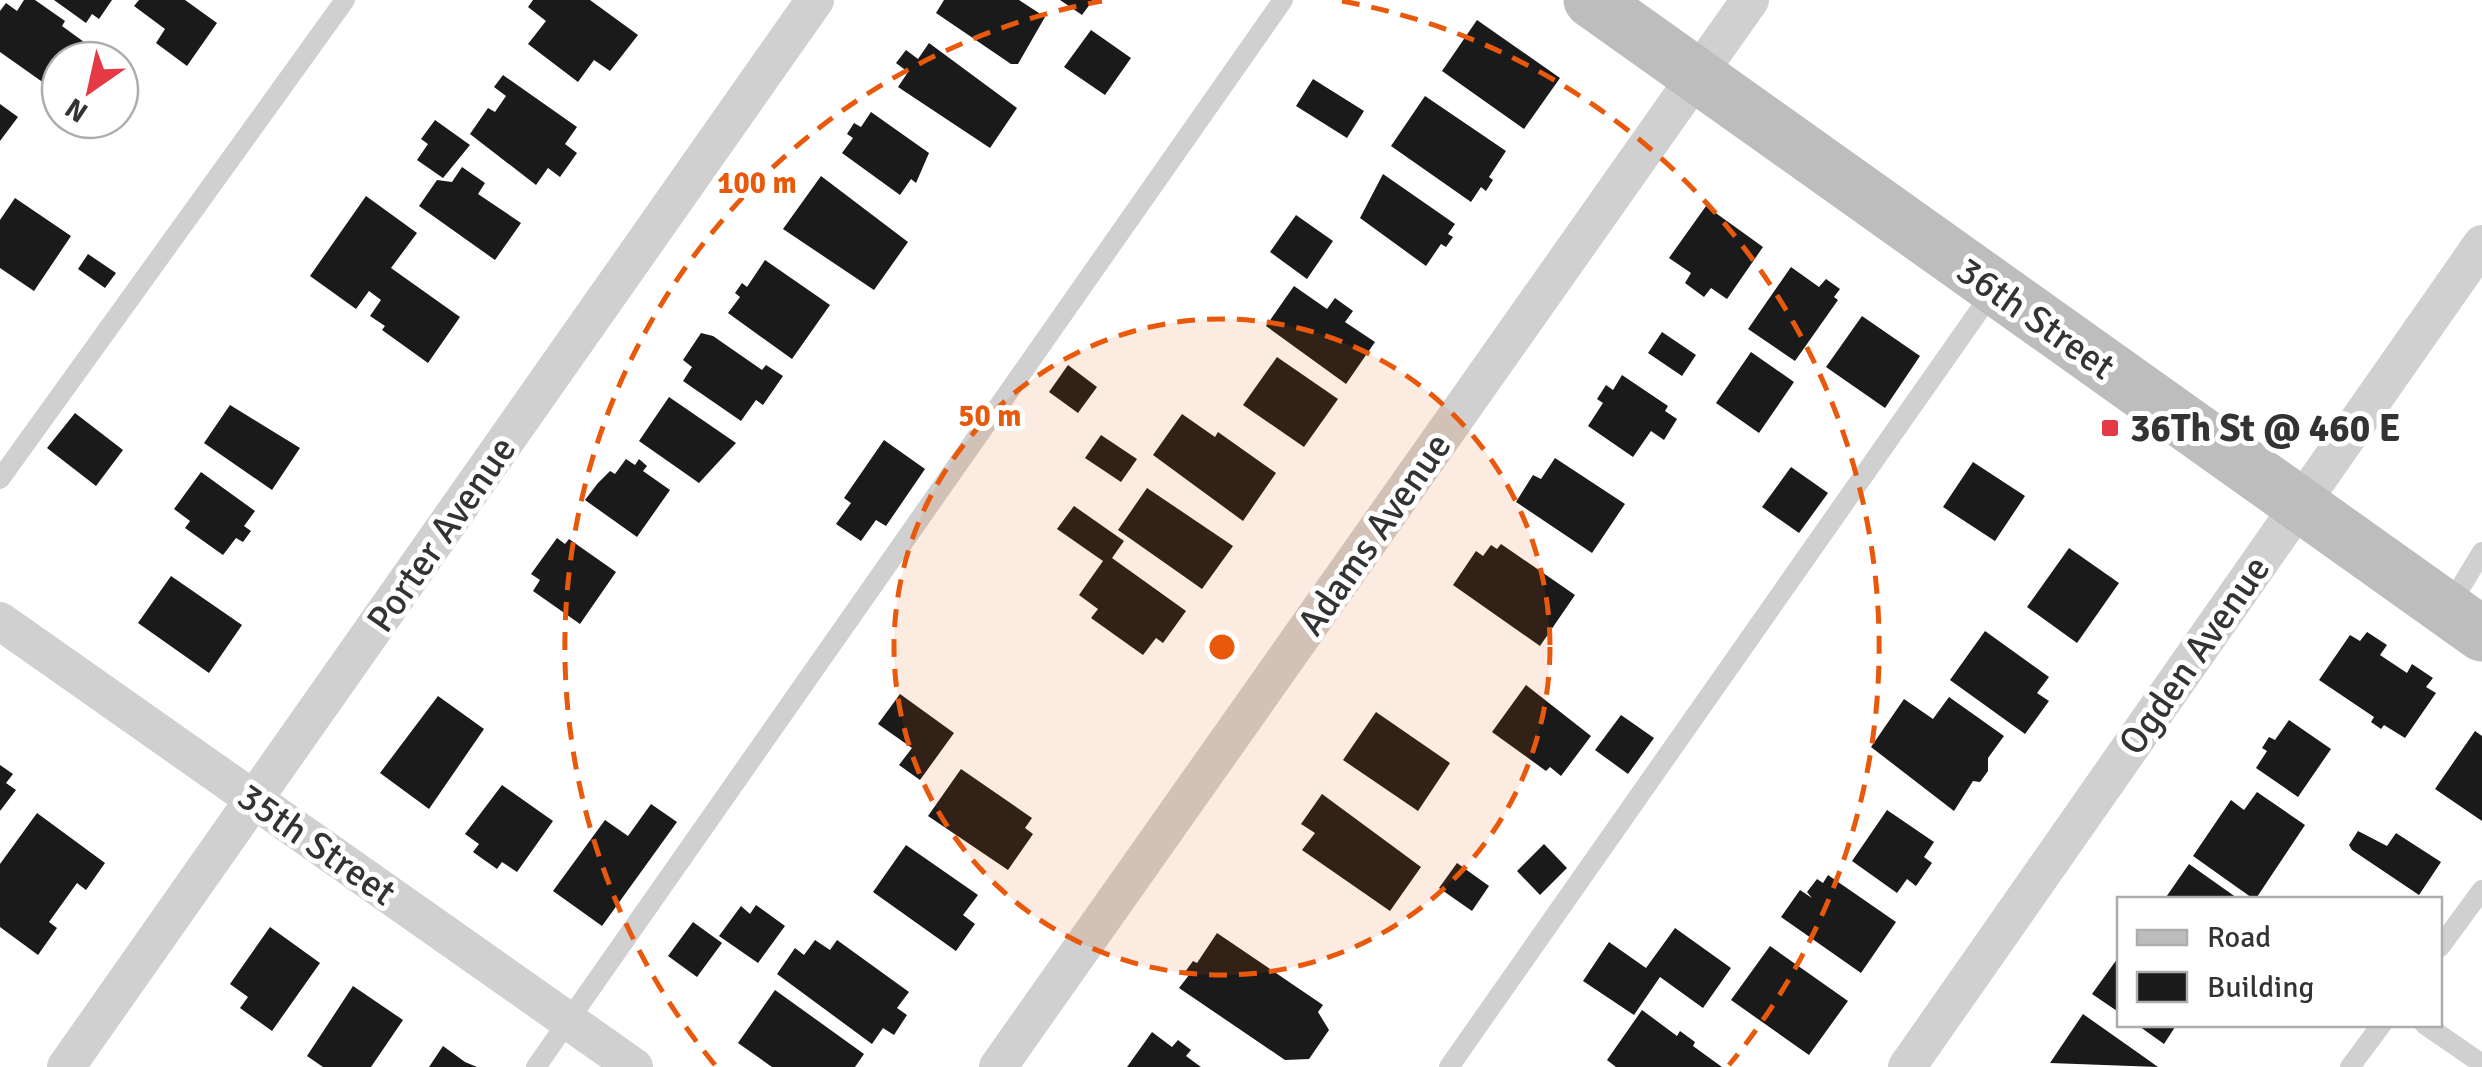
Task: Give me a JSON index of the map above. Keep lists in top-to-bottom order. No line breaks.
{"streets":{"main road":["36th Street"],"street":["Porter Avenue","Adams Avenue","Ogden Avenue","35th Street"]},"crossings":[["36th Street","Adams Avenue"],["36th Street","Ogden Avenue"],["Porter Avenue","35th Street"]],"places":{"transit":["36Th St @ 460 E"]},"legend":["Road","Building"],"north":"bottom left","rings":["100 m","50 m"]}
